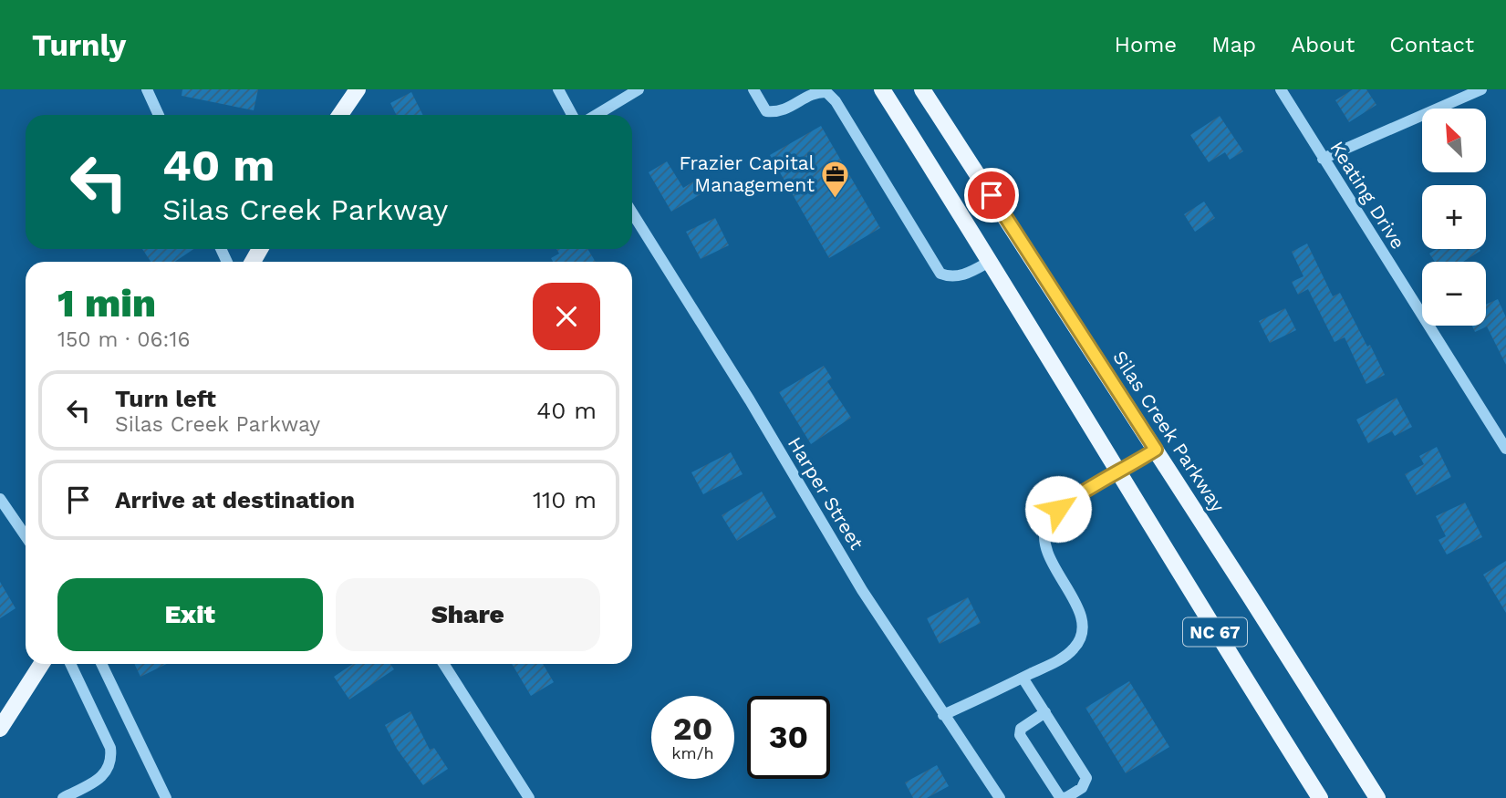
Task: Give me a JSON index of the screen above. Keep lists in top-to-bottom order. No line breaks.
{"streets":{"main road":["Silas Creek Parkway","NC 67"],"street":["Keating Drive","Harper Street"]},"places":{"office":["Frazier Capital Management"]},"north":"top left","page":{"header":"Turnly","nav":["Home","Map","About","Contact"],"map_buttons":["+","−"],"turn":["40 m","Silas Creek Parkway"],"heading":["1 min","150 m · 06:16"],"list":[{"name":"Turn left","note":"Silas Creek Parkway","value":"40 m"},{"name":"Arrive at destination","value":"110 m"}],"buttons":["Exit","Share"],"speed":"20 km/h","limit":"30"}}
